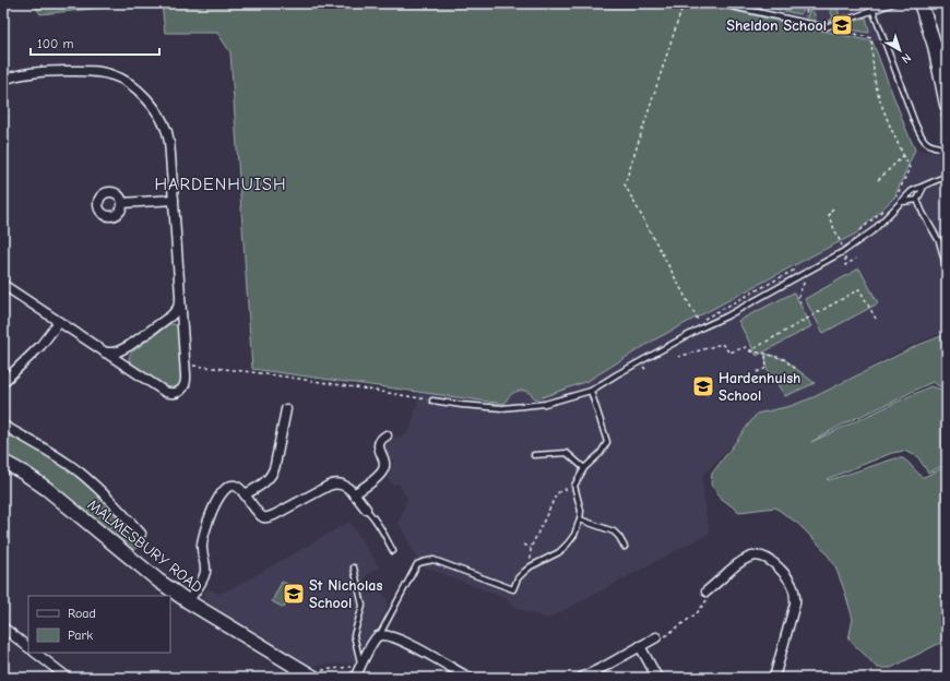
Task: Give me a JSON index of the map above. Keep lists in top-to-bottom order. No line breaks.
{"streets":{"main road":["MALMESBURY ROAD"]},"districts":["HARDENHUISH"],"places":{"school or university":["Sheldon School","Hardenhuish School","St Nicholas School"]},"legend":["Road","Park"],"scale_bar":"100 m","north":"bottom right"}
